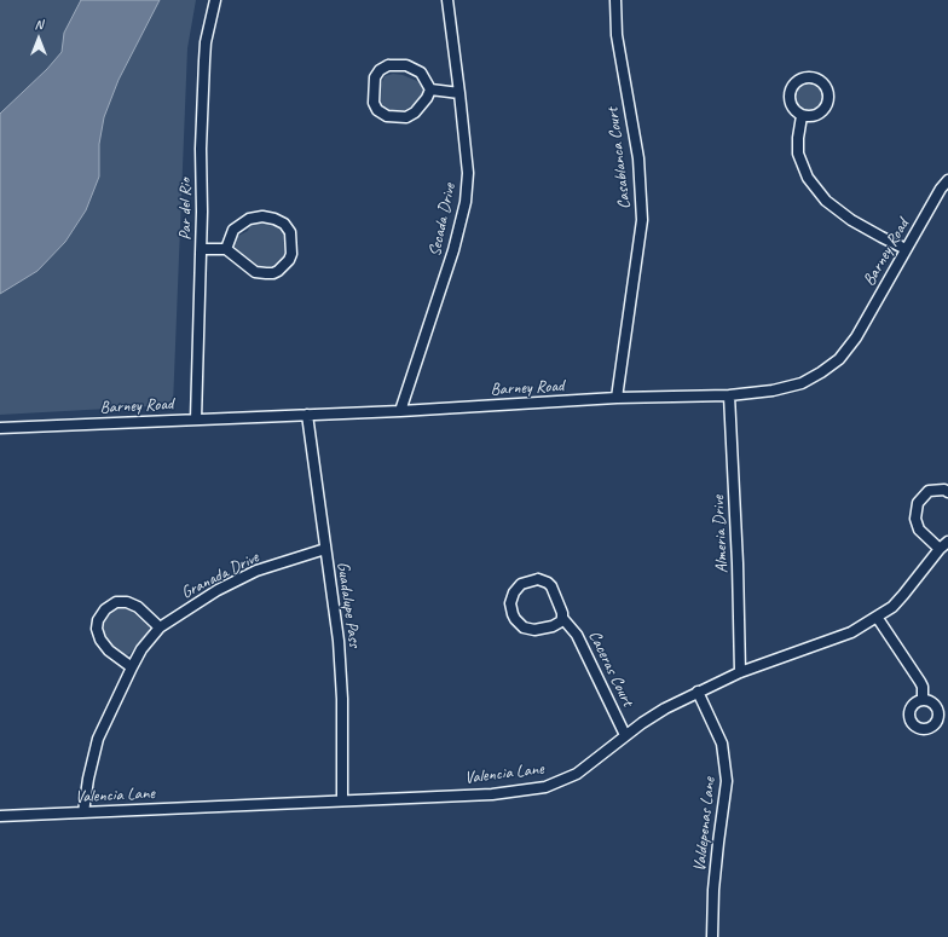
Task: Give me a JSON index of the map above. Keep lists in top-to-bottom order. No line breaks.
{"streets":{"street":["Casablanca Court","Par del Rio","Secada Drive","Barney Road","Almeria Drive","Granada Drive","Guadalupe Pass","Caceras Court","Valencia Lane","Valdepenas Lane"]},"crossings":[["Casablanca Court","Barney Road"],["Par del Rio","Barney Road"],["Secada Drive","Barney Road"],["Barney Road","Almeria Drive"],["Barney Road","Guadalupe Pass"],["Almeria Drive","Valencia Lane"],["Granada Drive","Guadalupe Pass"],["Granada Drive","Valencia Lane"],["Guadalupe Pass","Valencia Lane"],["Caceras Court","Valencia Lane"],["Valencia Lane","Valdepenas Lane"]],"north":"top"}
